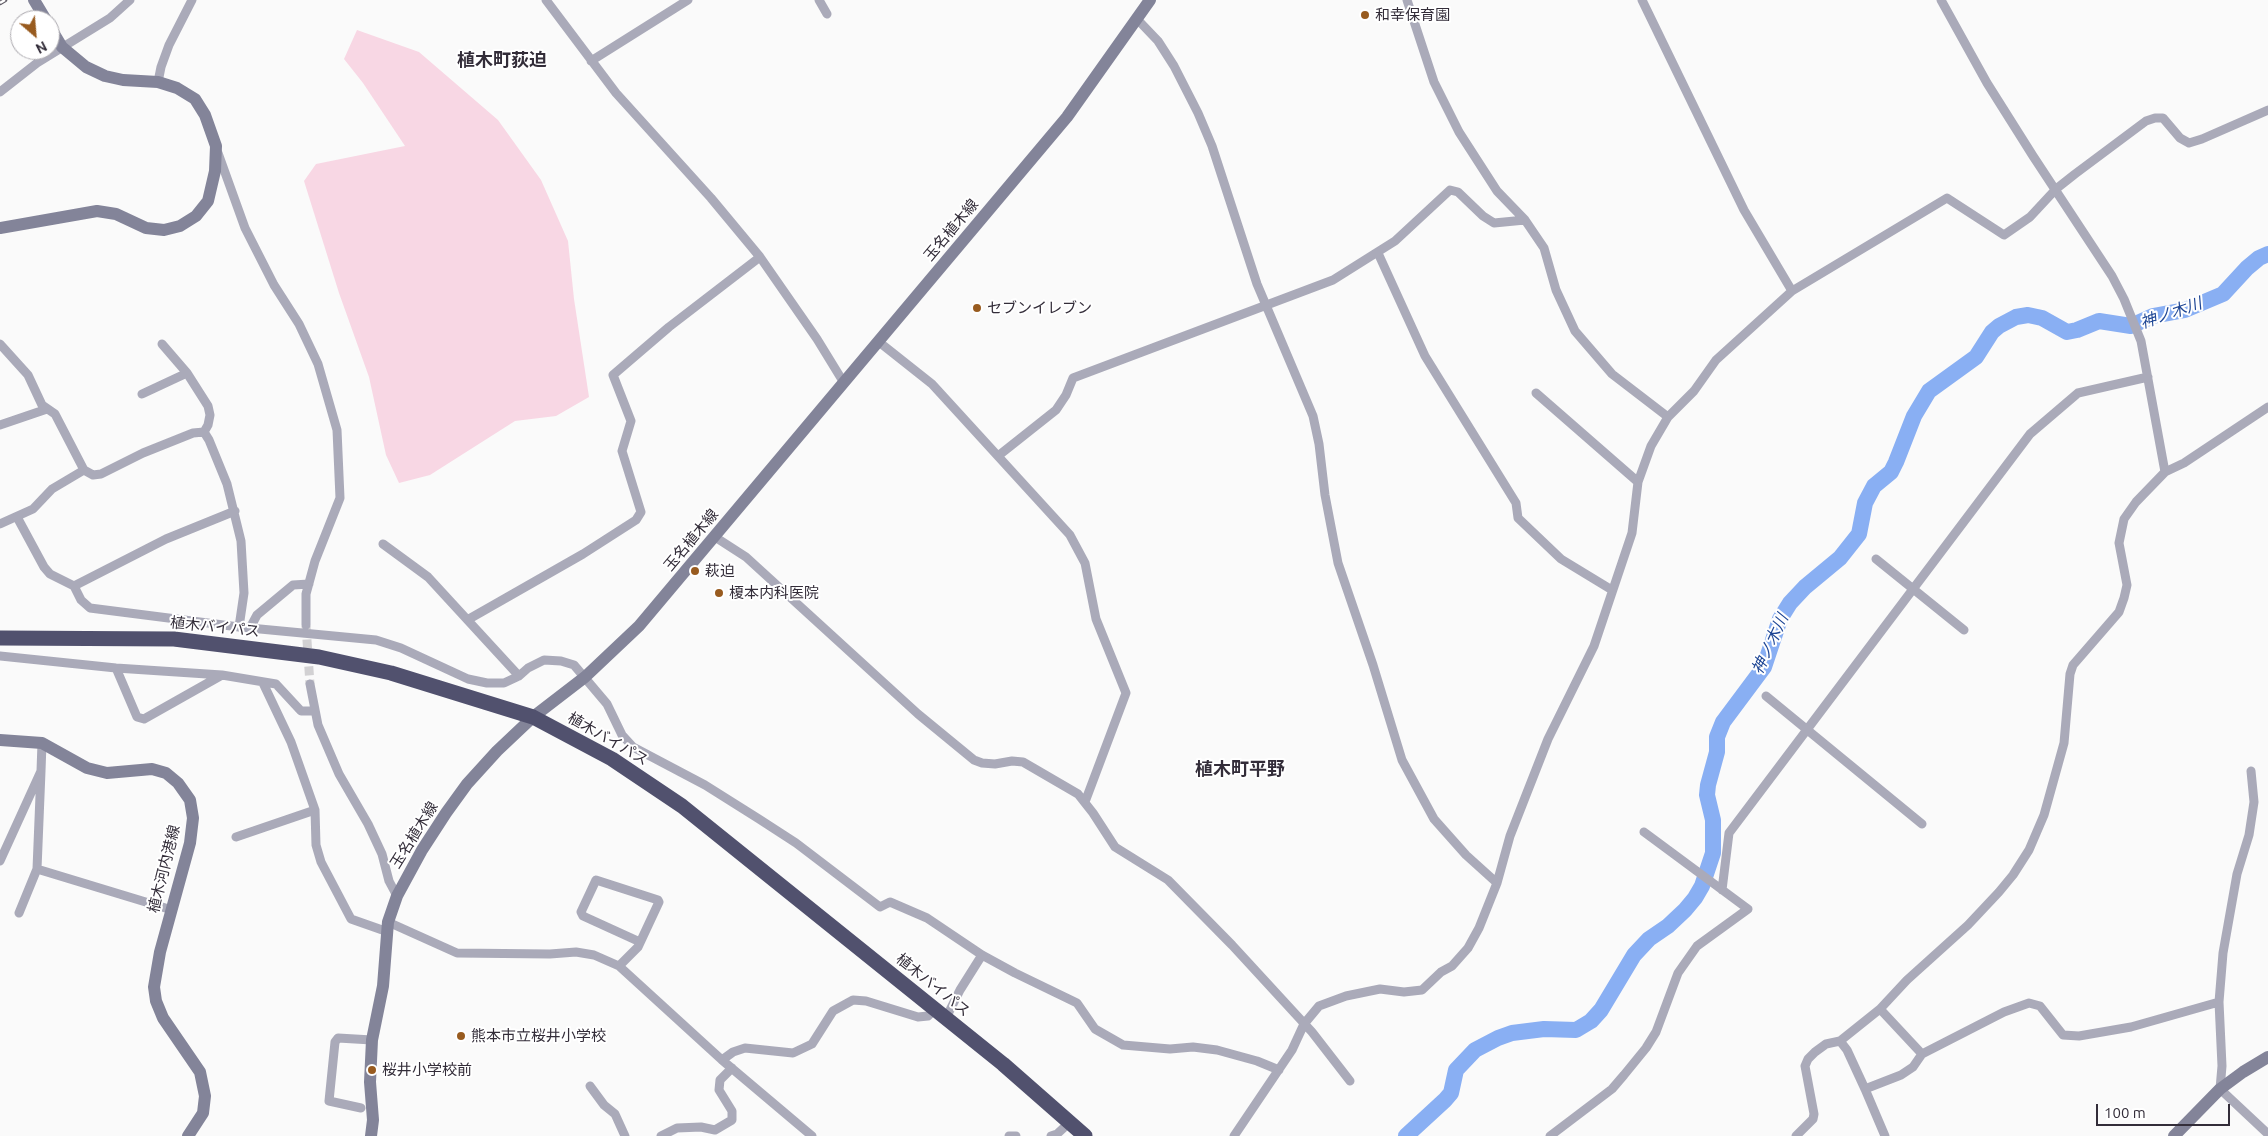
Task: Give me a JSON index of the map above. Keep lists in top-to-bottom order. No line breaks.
{"streets":{"highway":["植木バイパス"],"main road":["玉名植木線","植木河内港線"]},"crossings":[["玉名植木線","植木バイパス"]],"districts":["植木町荻迫","植木町平野"],"water":["神ノ木川"],"places":["和幸保育園","セブンイレブン","萩迫","榎本内科医院","熊本市立桜井小学校","桜井小学校前"],"scale_bar":"100 m","north":"bottom right"}
